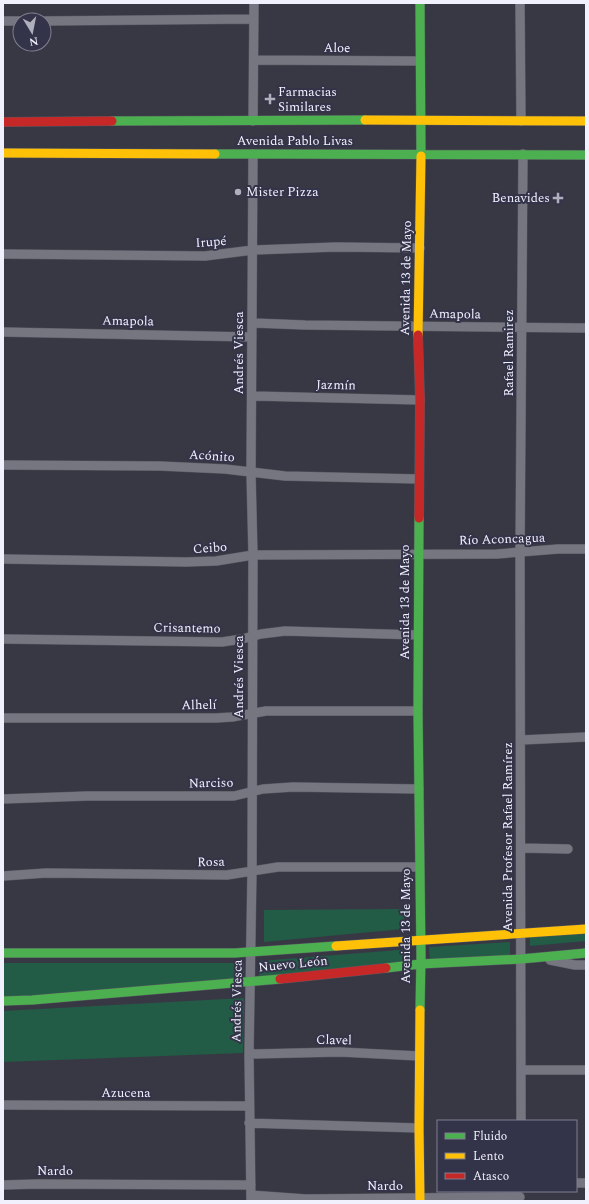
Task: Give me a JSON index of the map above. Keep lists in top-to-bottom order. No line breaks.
{"streets":{"street":["Aloe","Avenida Pablo Livas","Irupé","Avenida 13 de Mayo","Amapola","Andrés Viesca","Rafael Ramirez","Jazmín","Acónito","Río Aconcagua","Ceibo","Crisantemo","Alhelí","Narciso","Avenida Profesor Rafael Ramírez","Rosa","Nuevo León","Clavel","Azucena","Nardo"]},"crossings":[["Aloe","Avenida 13 de Mayo"],["Avenida Pablo Livas","Avenida 13 de Mayo"],["Avenida Pablo Livas","Andrés Viesca"],["Avenida Pablo Livas","Rafael Ramirez"],["Irupé","Avenida 13 de Mayo"],["Irupé","Andrés Viesca"],["Avenida 13 de Mayo","Amapola"],["Avenida 13 de Mayo","Jazmín"],["Avenida 13 de Mayo","Acónito"],["Avenida 13 de Mayo","Río Aconcagua"],["Avenida 13 de Mayo","Ceibo"],["Avenida 13 de Mayo","Crisantemo"],["Avenida 13 de Mayo","Alhelí"],["Avenida 13 de Mayo","Narciso"],["Avenida 13 de Mayo","Rosa"],["Avenida 13 de Mayo","Nuevo León"],["Avenida 13 de Mayo","Clavel"],["Avenida 13 de Mayo","Nardo"],["Amapola","Andrés Viesca"],["Amapola","Rafael Ramirez"],["Andrés Viesca","Jazmín"],["Andrés Viesca","Acónito"],["Andrés Viesca","Ceibo"],["Andrés Viesca","Crisantemo"],["Andrés Viesca","Alhelí"],["Andrés Viesca","Narciso"],["Andrés Viesca","Rosa"],["Andrés Viesca","Nuevo León"],["Andrés Viesca","Clavel"],["Andrés Viesca","Azucena"],["Andrés Viesca","Nardo"],["Rafael Ramirez","Río Aconcagua"],["Rafael Ramirez","Avenida Profesor Rafael Ramírez"],["Río Aconcagua","Ceibo"],["Río Aconcagua","Avenida Profesor Rafael Ramírez"],["Avenida Profesor Rafael Ramírez","Nuevo León"]],"places":{"health":["Farmacias Similares","Benavides"],"other":["Mister Pizza"]},"legend":["Fluido","Lento","Atasco"],"north":"bottom"}
